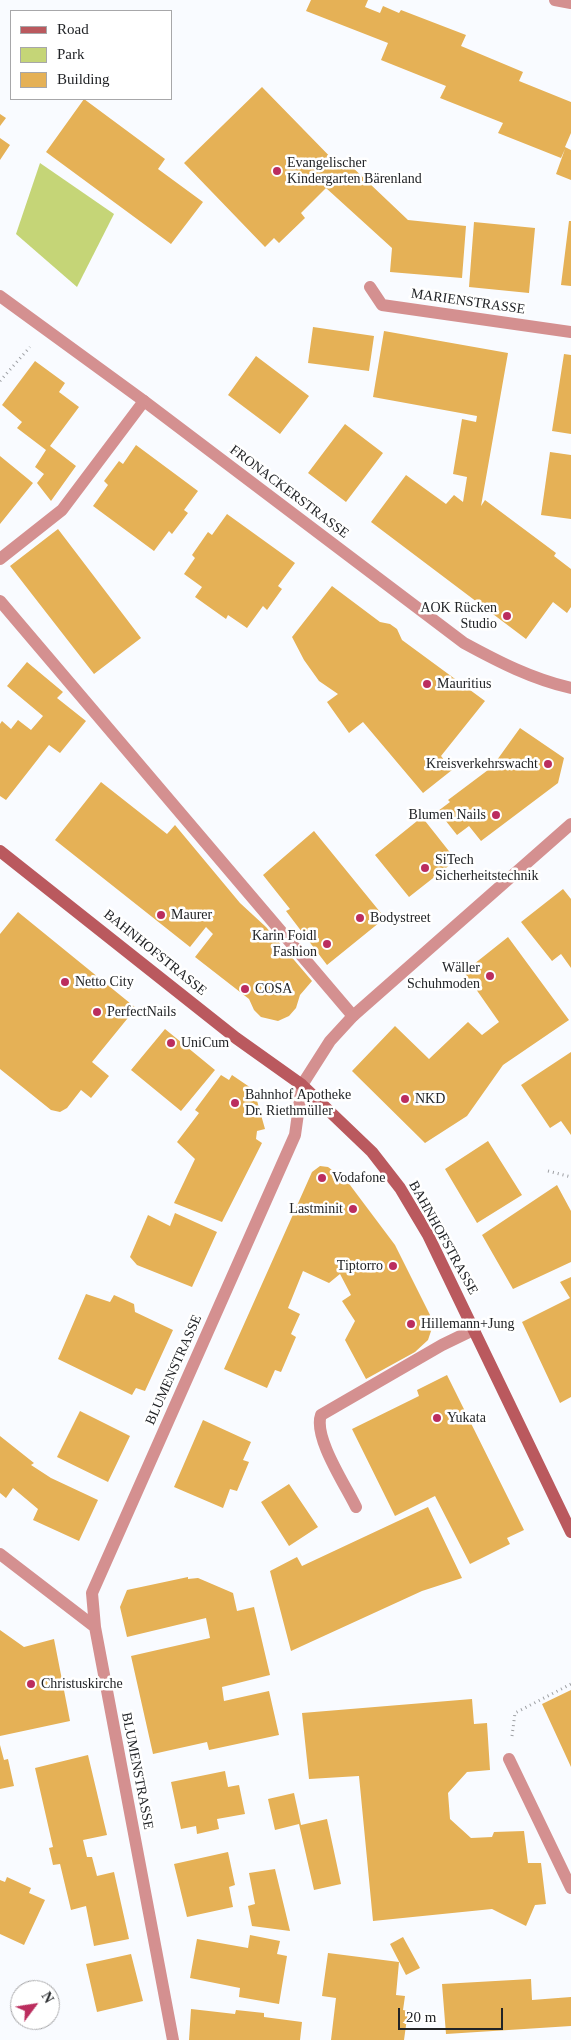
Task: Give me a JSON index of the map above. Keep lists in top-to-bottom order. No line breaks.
{"streets":{"street":["MARIENSTRASSE","FRONACKERSTRASSE","BAHNHOFSTRASSE","BLUMENSTRASSE"]},"crossings":[["BAHNHOFSTRASSE","BLUMENSTRASSE"]],"places":["Evangelischer Kindergarten Bärenland","AOK Rücken Studio","Mauritius","Kreisverkehrswacht","Blumen Nails","SiTech Sicherheitstechnik","Maurer","Bodystreet","Karin Foidl Fashion","Wäller Schuhmoden","Netto City","COSA","PerfectNails","UniCum","NKD","Bahnhof Apotheke Dr. Riethmüller","Vodafone","Lastminit","Tiptorro","Hillemann+Jung","Yukata","Christuskirche"],"legend":["Road","Park","Building"],"scale_bar":"20 m","north":"top right"}
